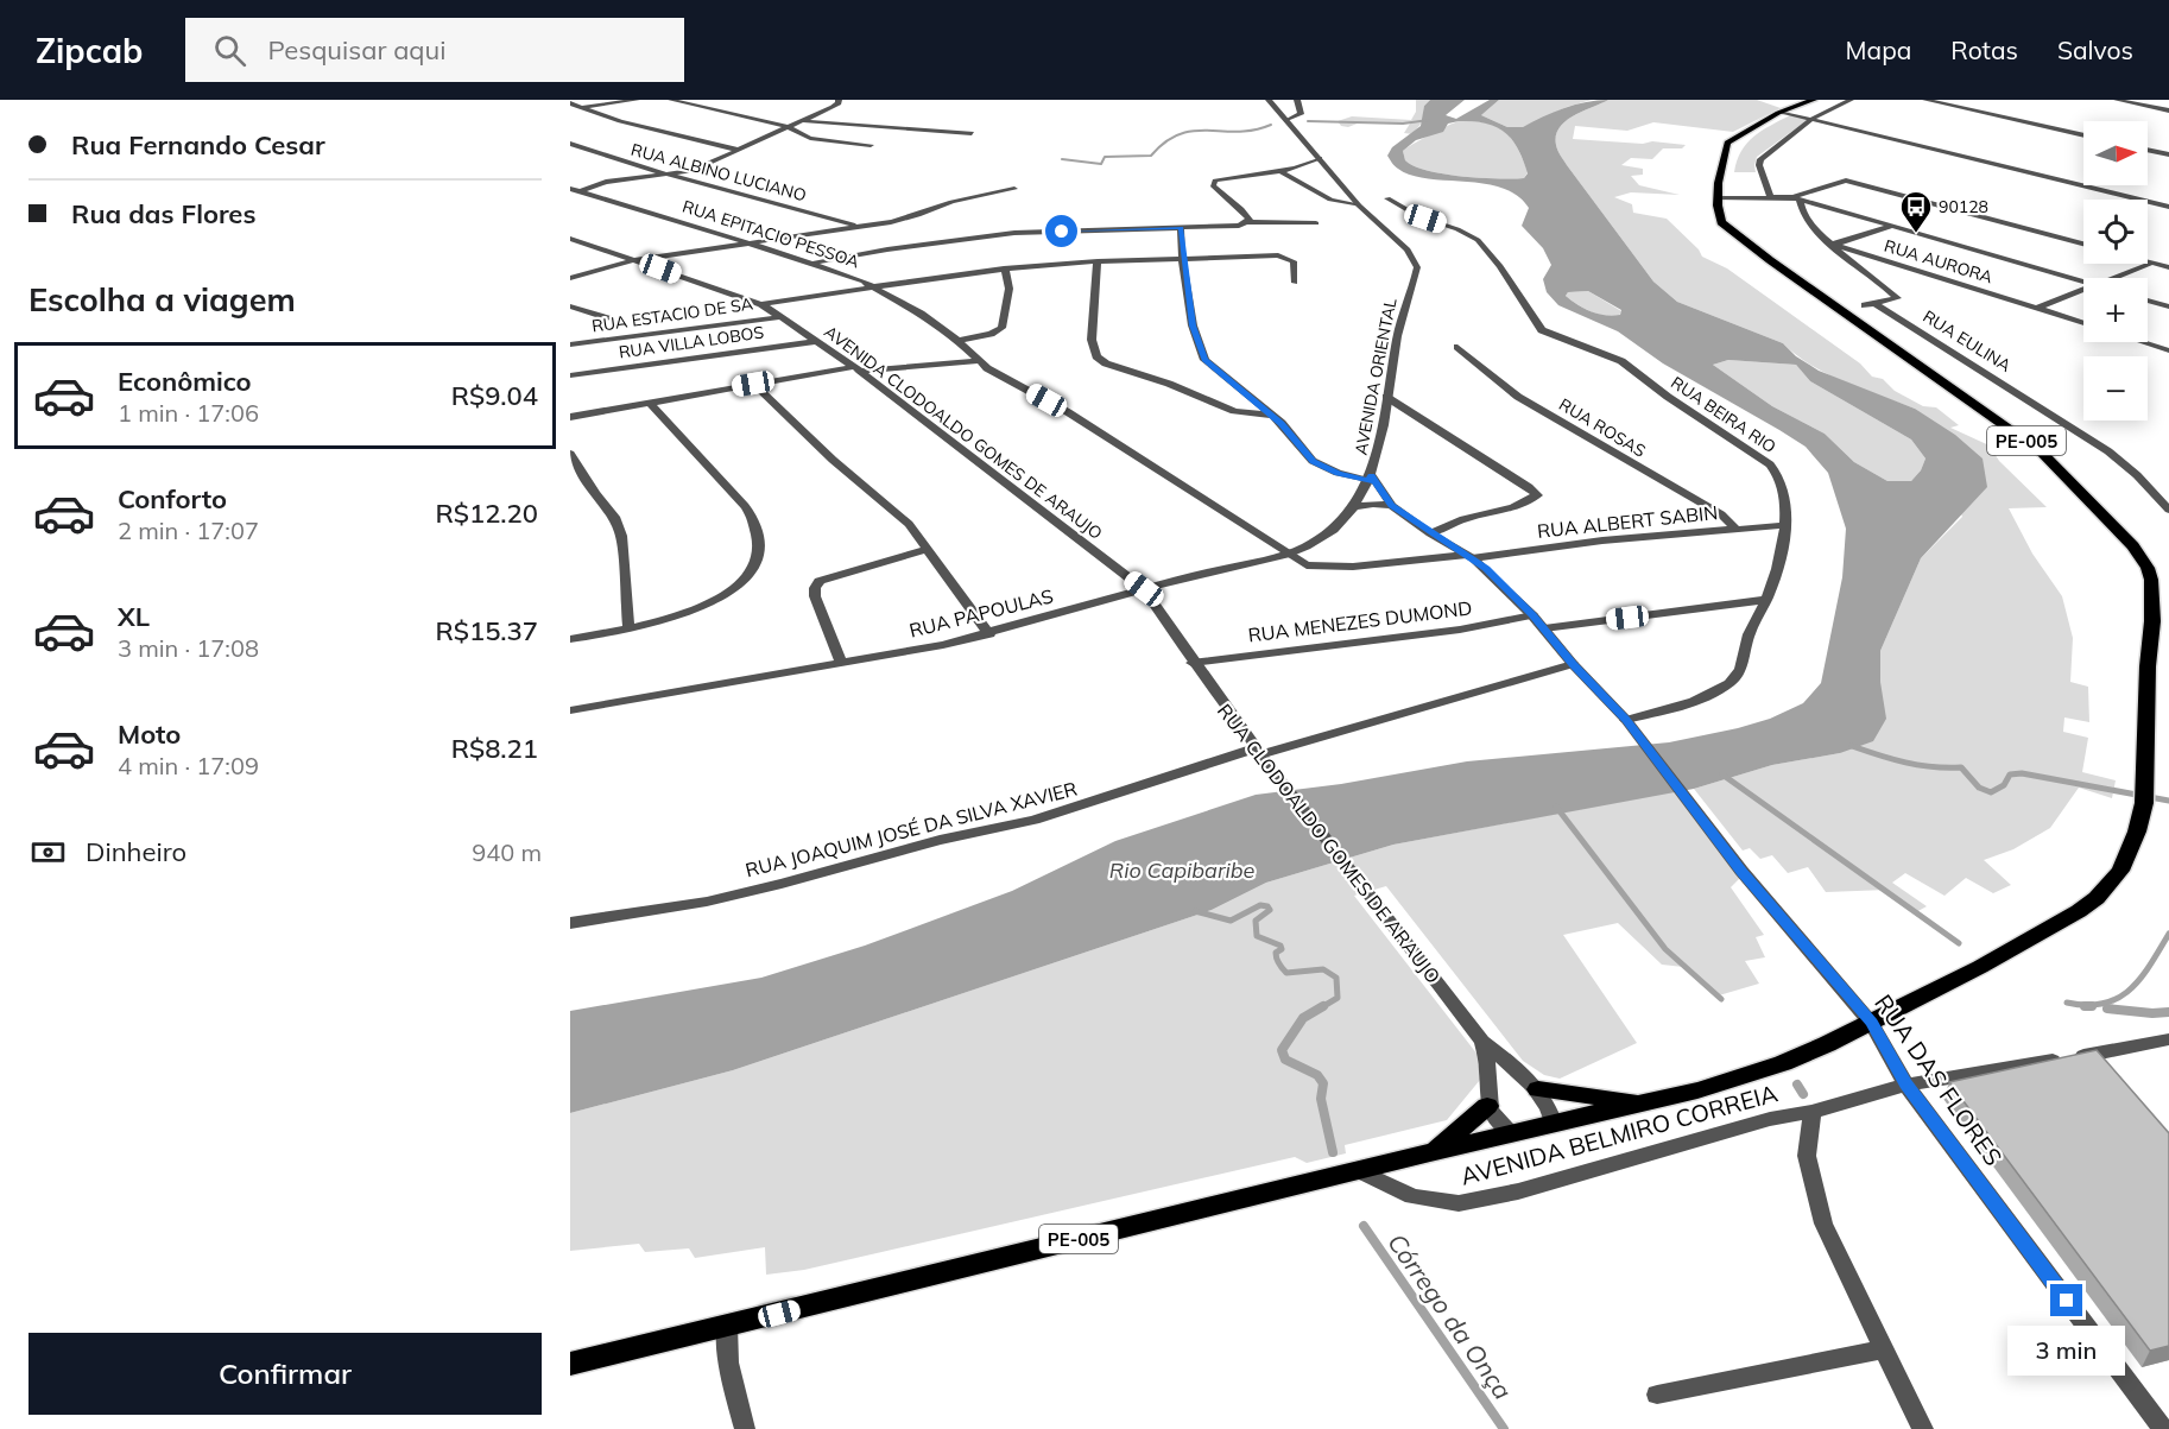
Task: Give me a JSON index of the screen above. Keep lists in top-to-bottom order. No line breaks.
{"streets":{"main road":["PE-005"],"street":["RUA ALBINO LUCIANO","RUA EPITACIO PESSOA","RUA AURORA","RUA ESTACIO DE SA","RUA EULINA","RUA VILLA LOBOS","AVENIDA ORIENTAL","RUA BEIRA RIO","RUA ROSAS","AVENIDA CLODOALDO GOMES DE ARAUJO","RUA ALBERT SABIN","RUA PAPOULAS","RUA MENEZES DUMOND","RUA JOAQUIM JOSÉ DA SILVA XAVIER","RUA CLODOALDO GOMES DE ARAUJO","RUA DAS FLORES","AVENIDA BELMIRO CORREIA"]},"crossings":[["RUA EPITACIO PESSOA","RUA ALBERT SABIN"],["RUA EPITACIO PESSOA","RUA PAPOULAS"],["RUA AURORA","RUA EULINA"],["RUA ESTACIO DE SA","AVENIDA CLODOALDO GOMES DE ARAUJO"],["RUA VILLA LOBOS","AVENIDA CLODOALDO GOMES DE ARAUJO"],["AVENIDA ORIENTAL","RUA BEIRA RIO"],["AVENIDA ORIENTAL","RUA ALBERT SABIN"],["AVENIDA ORIENTAL","RUA PAPOULAS"],["AVENIDA ORIENTAL","RUA MENEZES DUMOND"],["AVENIDA ORIENTAL","RUA JOAQUIM JOSÉ DA SILVA XAVIER"],["AVENIDA ORIENTAL","RUA DAS FLORES"],["RUA BEIRA RIO","RUA ALBERT SABIN"],["RUA ROSAS","RUA ALBERT SABIN"],["AVENIDA CLODOALDO GOMES DE ARAUJO","RUA PAPOULAS"],["AVENIDA CLODOALDO GOMES DE ARAUJO","RUA CLODOALDO GOMES DE ARAUJO"],["PE-005","RUA DAS FLORES"],["PE-005","AVENIDA BELMIRO CORREIA"],["RUA ALBERT SABIN","RUA PAPOULAS"],["RUA PAPOULAS","RUA CLODOALDO GOMES DE ARAUJO"],["RUA MENEZES DUMOND","RUA CLODOALDO GOMES DE ARAUJO"],["RUA JOAQUIM JOSÉ DA SILVA XAVIER","RUA CLODOALDO GOMES DE ARAUJO"],["RUA DAS FLORES","AVENIDA BELMIRO CORREIA"]],"water":["Rio Capibaribe","Córrego da Onça"],"places":{"bus stop":["90128"]},"north":"right","page":{"header":"Zipcab","search":"Pesquisar aqui","nav":["Mapa","Rotas","Salvos"],"banner":["Rua Fernando Cesar","Rua das Flores"],"map_buttons":["+","−"],"heading":"Escolha a viagem","list":[{"name":"Econômico","note":"1 min · 17:06","value":"R$9.04"},{"name":"Conforto","note":"2 min · 17:07","value":"R$12.20"},{"name":"XL","note":"3 min · 17:08","value":"R$15.37"},{"name":"Moto","note":"4 min · 17:09","value":"R$8.21"}],"pay":["Dinheiro","940 m"],"buttons":"Confirmar","bubble":"3 min"}}
